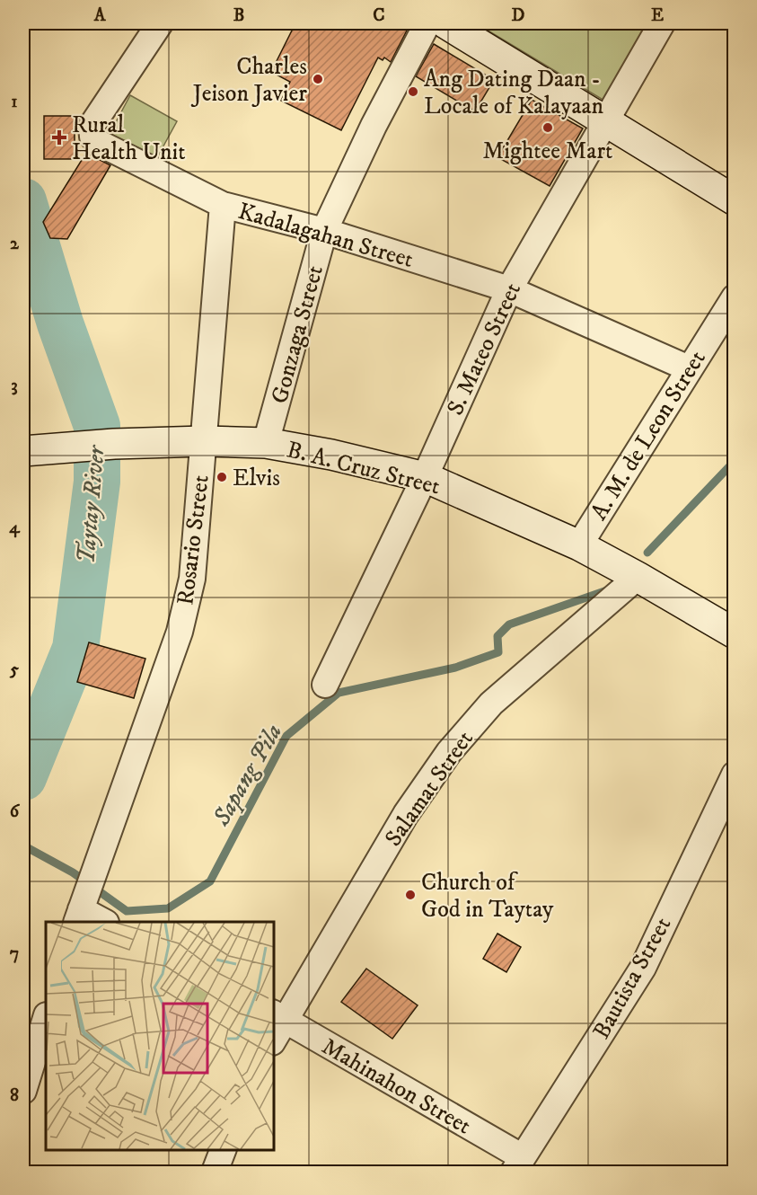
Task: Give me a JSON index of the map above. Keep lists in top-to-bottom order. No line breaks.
{"streets":{"street":["Kadalagahan Street","Gonzaga Street","S. Mateo Street","A. M. de Leon Street","B. A. Cruz Street","Rosario Street","Salamat Street","Bautista Street","Mahinahon Street"]},"crossings":[["Kadalagahan Street","Gonzaga Street"],["Kadalagahan Street","S. Mateo Street"],["Kadalagahan Street","A. M. de Leon Street"],["Kadalagahan Street","Rosario Street"],["Gonzaga Street","B. A. Cruz Street"],["S. Mateo Street","B. A. Cruz Street"],["A. M. de Leon Street","B. A. Cruz Street"],["B. A. Cruz Street","Rosario Street"],["B. A. Cruz Street","Salamat Street"],["Salamat Street","Mahinahon Street"],["Bautista Street","Mahinahon Street"]],"water":["Taytay River","Sapang Pila"],"places":{"other":["Charles Jeison Javier","Ang Dating Daan - Locale of Kalayaan","Mightee Mart","Elvis","Church of God in Taytay"],"health":["Rural Health Unit"]},"grid":{"columns":["A","B","C","D","E"],"rows":["1","2","3","4","5","6","7","8"]}}
